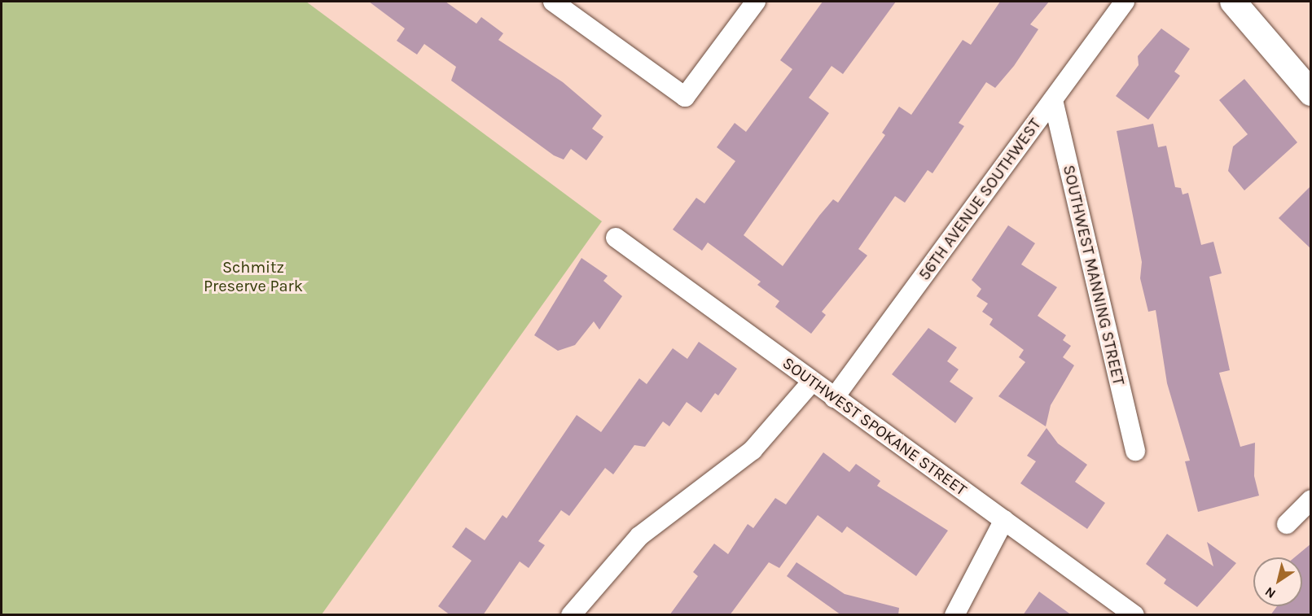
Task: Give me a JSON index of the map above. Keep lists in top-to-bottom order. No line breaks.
{"streets":{"street":["56TH AVENUE SOUTHWEST","SOUTHWEST MANNING STREET","SOUTHWEST SPOKANE STREET"]},"crossings":[["56TH AVENUE SOUTHWEST","SOUTHWEST MANNING STREET"],["56TH AVENUE SOUTHWEST","SOUTHWEST SPOKANE STREET"]],"parks":["Schmitz Preserve Park"],"north":"bottom left"}
